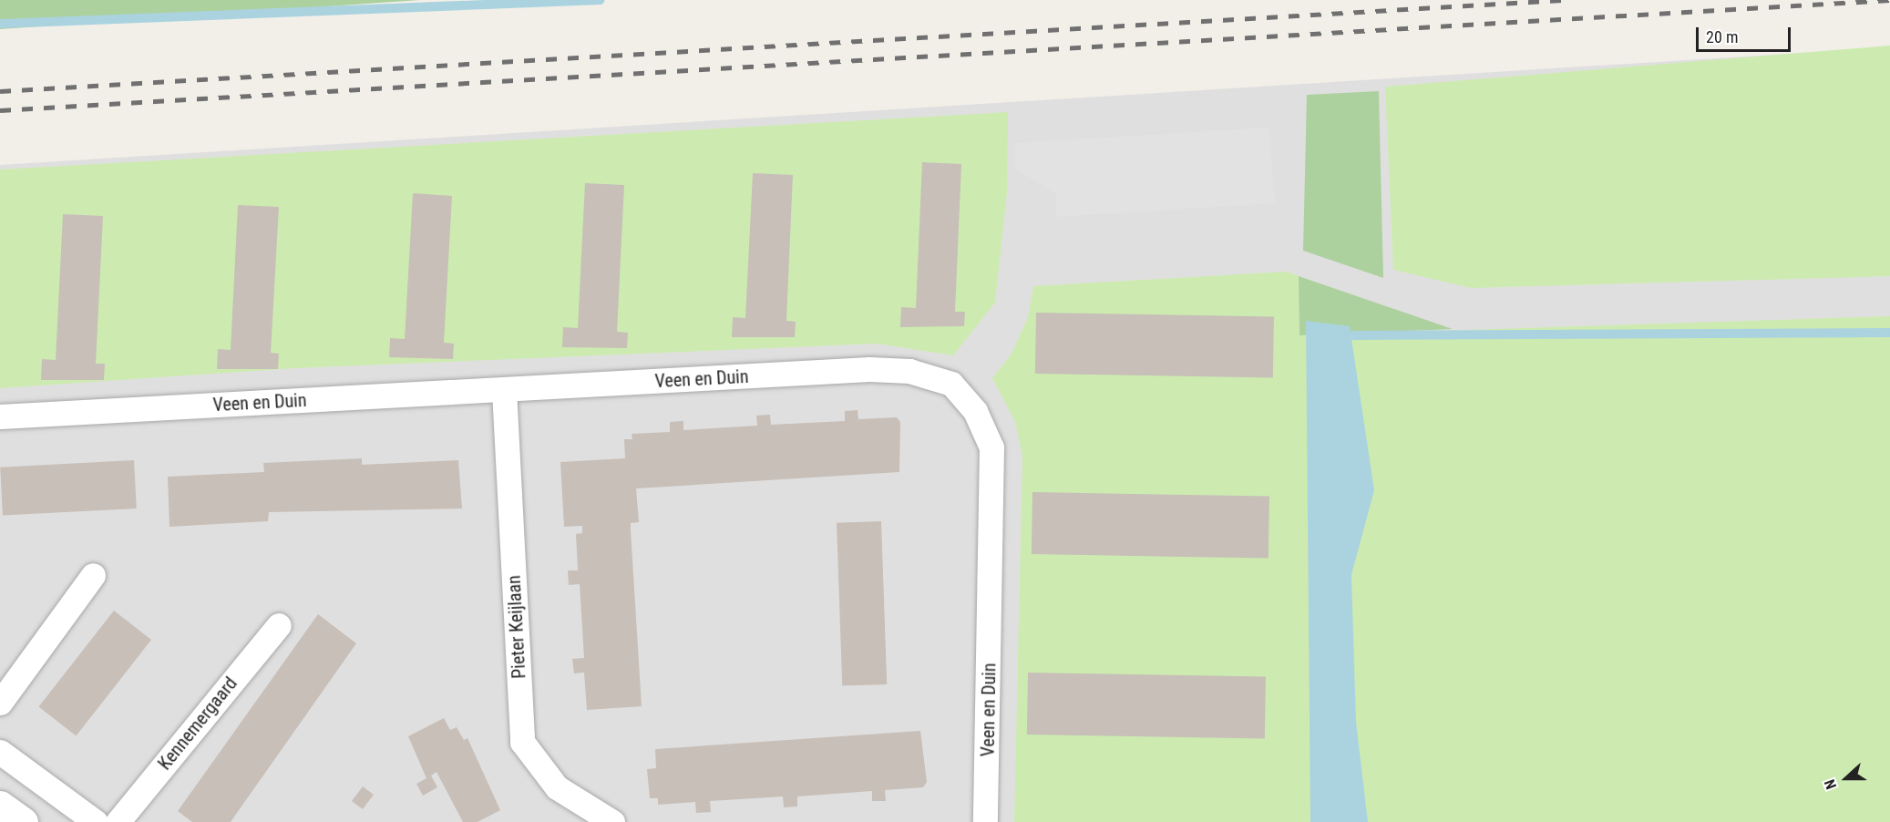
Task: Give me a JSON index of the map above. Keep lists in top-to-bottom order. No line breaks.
{"streets":{"street":["Veen en Duin","Pieter Keijlaan","Kennemergaard"]},"crossings":[["Veen en Duin","Pieter Keijlaan"]],"scale_bar":"20 m","north":"left"}
